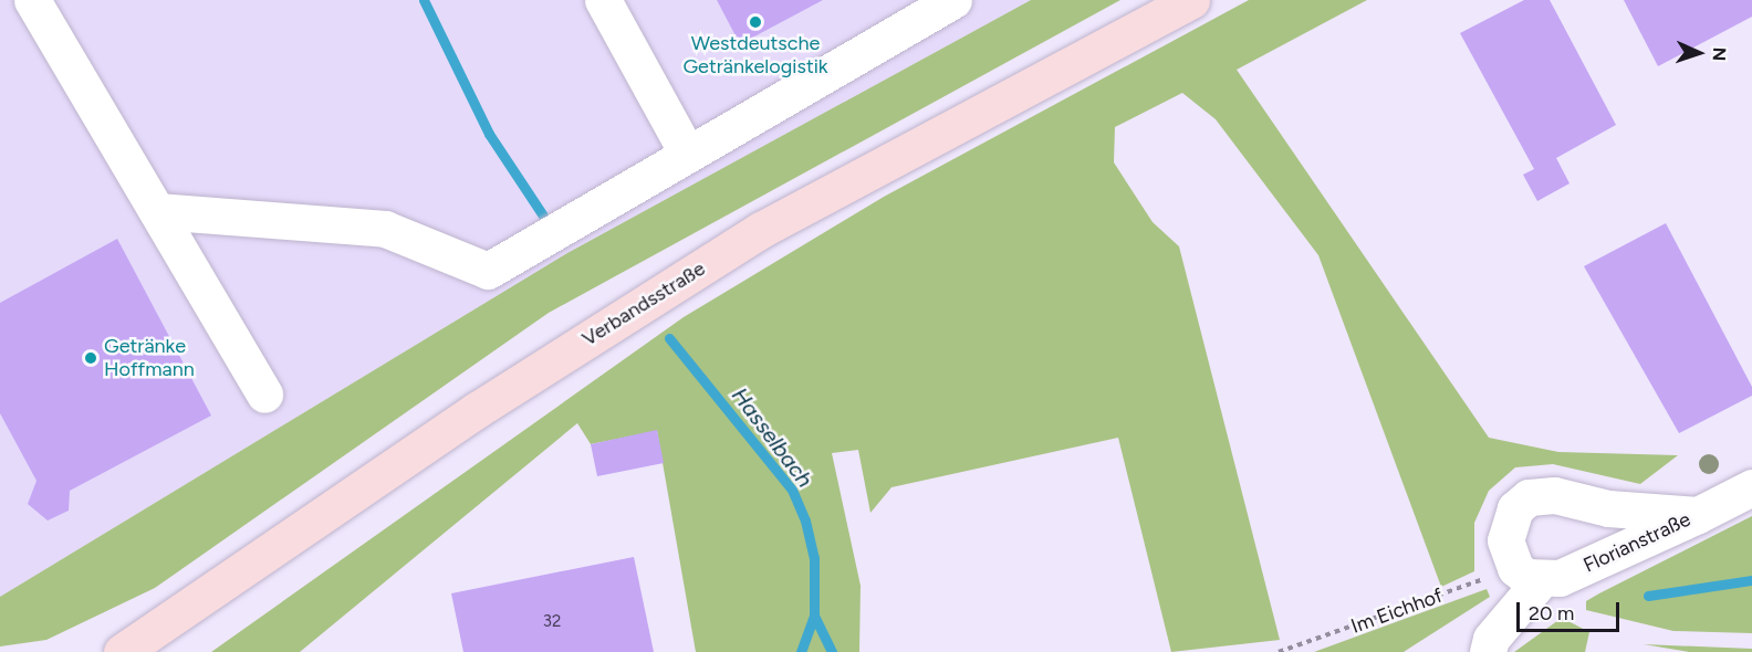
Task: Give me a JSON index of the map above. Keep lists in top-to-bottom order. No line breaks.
{"streets":{"main road":["Verbandsstraße"],"street":["Florianstraße"],"path":["Im Eichhof"]},"crossings":[["Florianstraße","Im Eichhof"]],"water":["Hasselbach"],"places":["Westdeutsche Getränkelogistik","Getränke Hoffmann"],"house_numbers":["32"],"scale_bar":"20 m","north":"right"}
